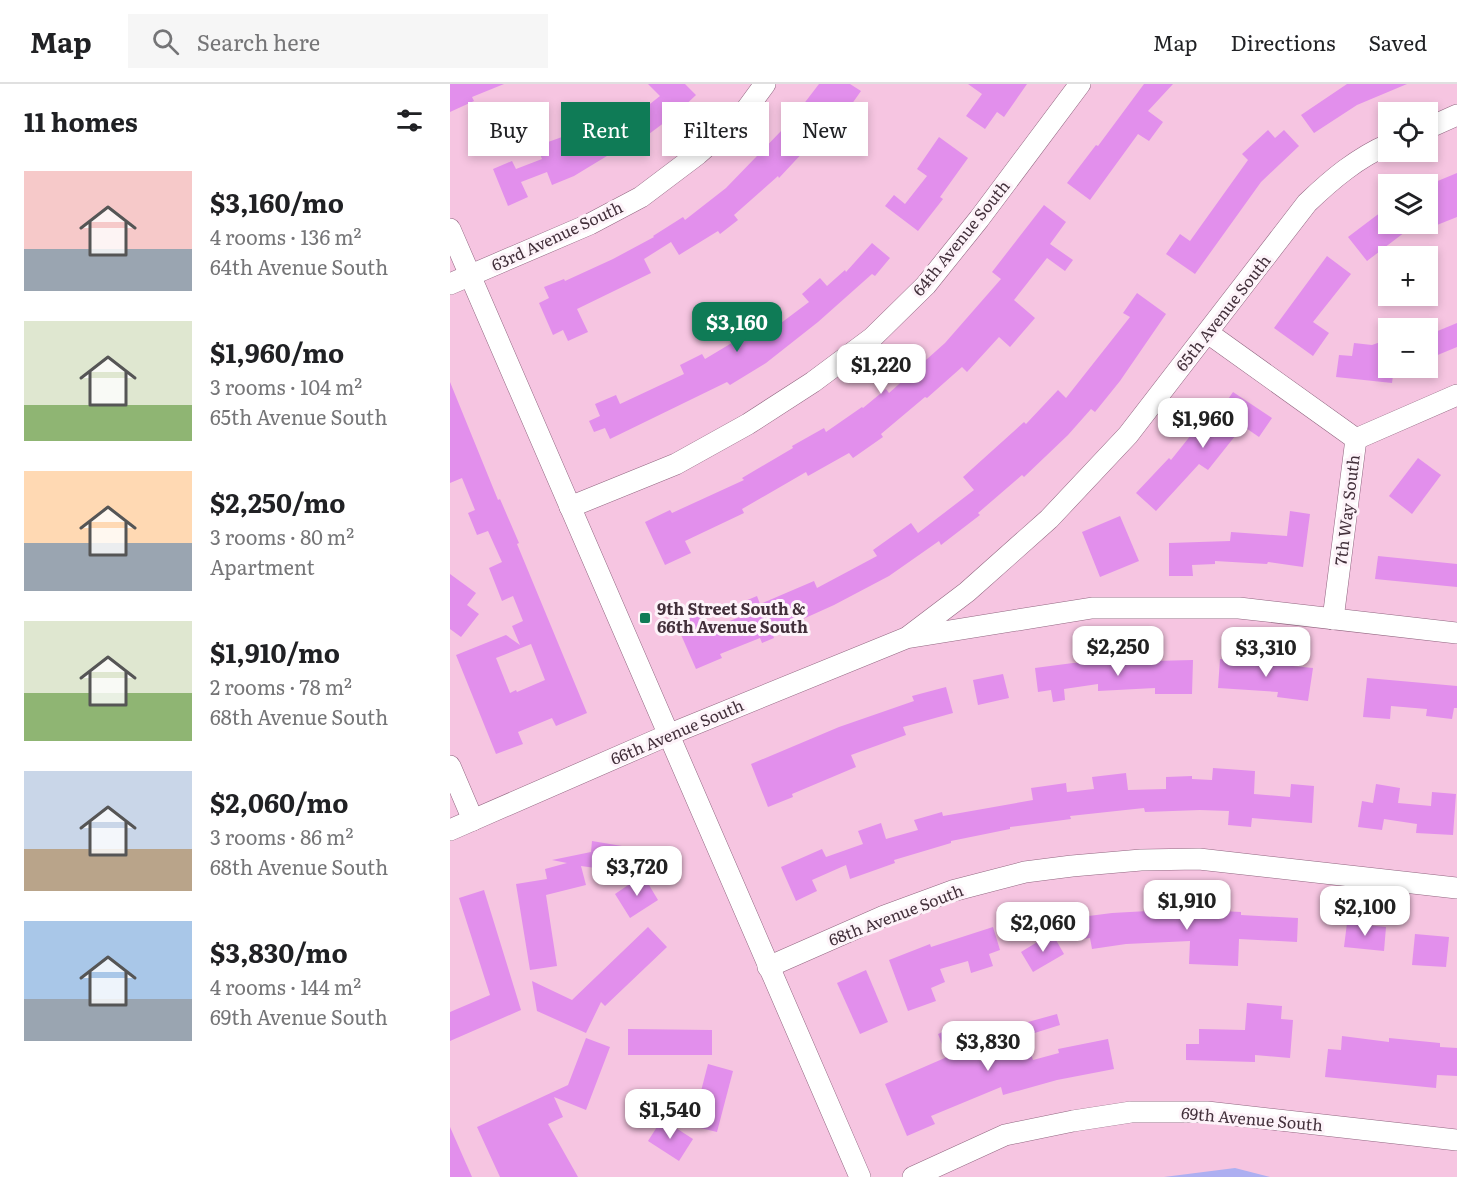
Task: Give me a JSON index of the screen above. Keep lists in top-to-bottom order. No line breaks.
{"streets":{"street":["63rd Avenue South","64th Avenue South","65th Avenue South","7th Way South","66th Avenue South","68th Avenue South","69th Avenue South"]},"crossings":[["65th Avenue South","7th Way South"],["65th Avenue South","66th Avenue South"]],"places":{"transit":["9th Street South & 66th Avenue South"]},"page":{"header":"Map","search":"Search here","nav":["Map","Directions","Saved"],"heading":"11 homes","map_buttons":["+","−"],"chip":["Buy","Rent","Filters","New"],"list":[{"name":"$3,160/mo","note":"4 rooms · 136 m² · 64th Avenue South"},{"name":"$1,960/mo","note":"3 rooms · 104 m² · 65th Avenue South"},{"name":"$2,250/mo","note":"3 rooms · 80 m² · Apartment"},{"name":"$1,910/mo","note":"2 rooms · 78 m² · 68th Avenue South"},{"name":"$2,060/mo","note":"3 rooms · 86 m² · 68th Avenue South"},{"name":"$3,830/mo","note":"4 rooms · 144 m² · 69th Avenue South"}],"price":["$3,160","$1,220","$1,960","$2,250","$3,310","$3,720","$1,910","$2,100","$2,060","$3,830","$1,540"]}}
